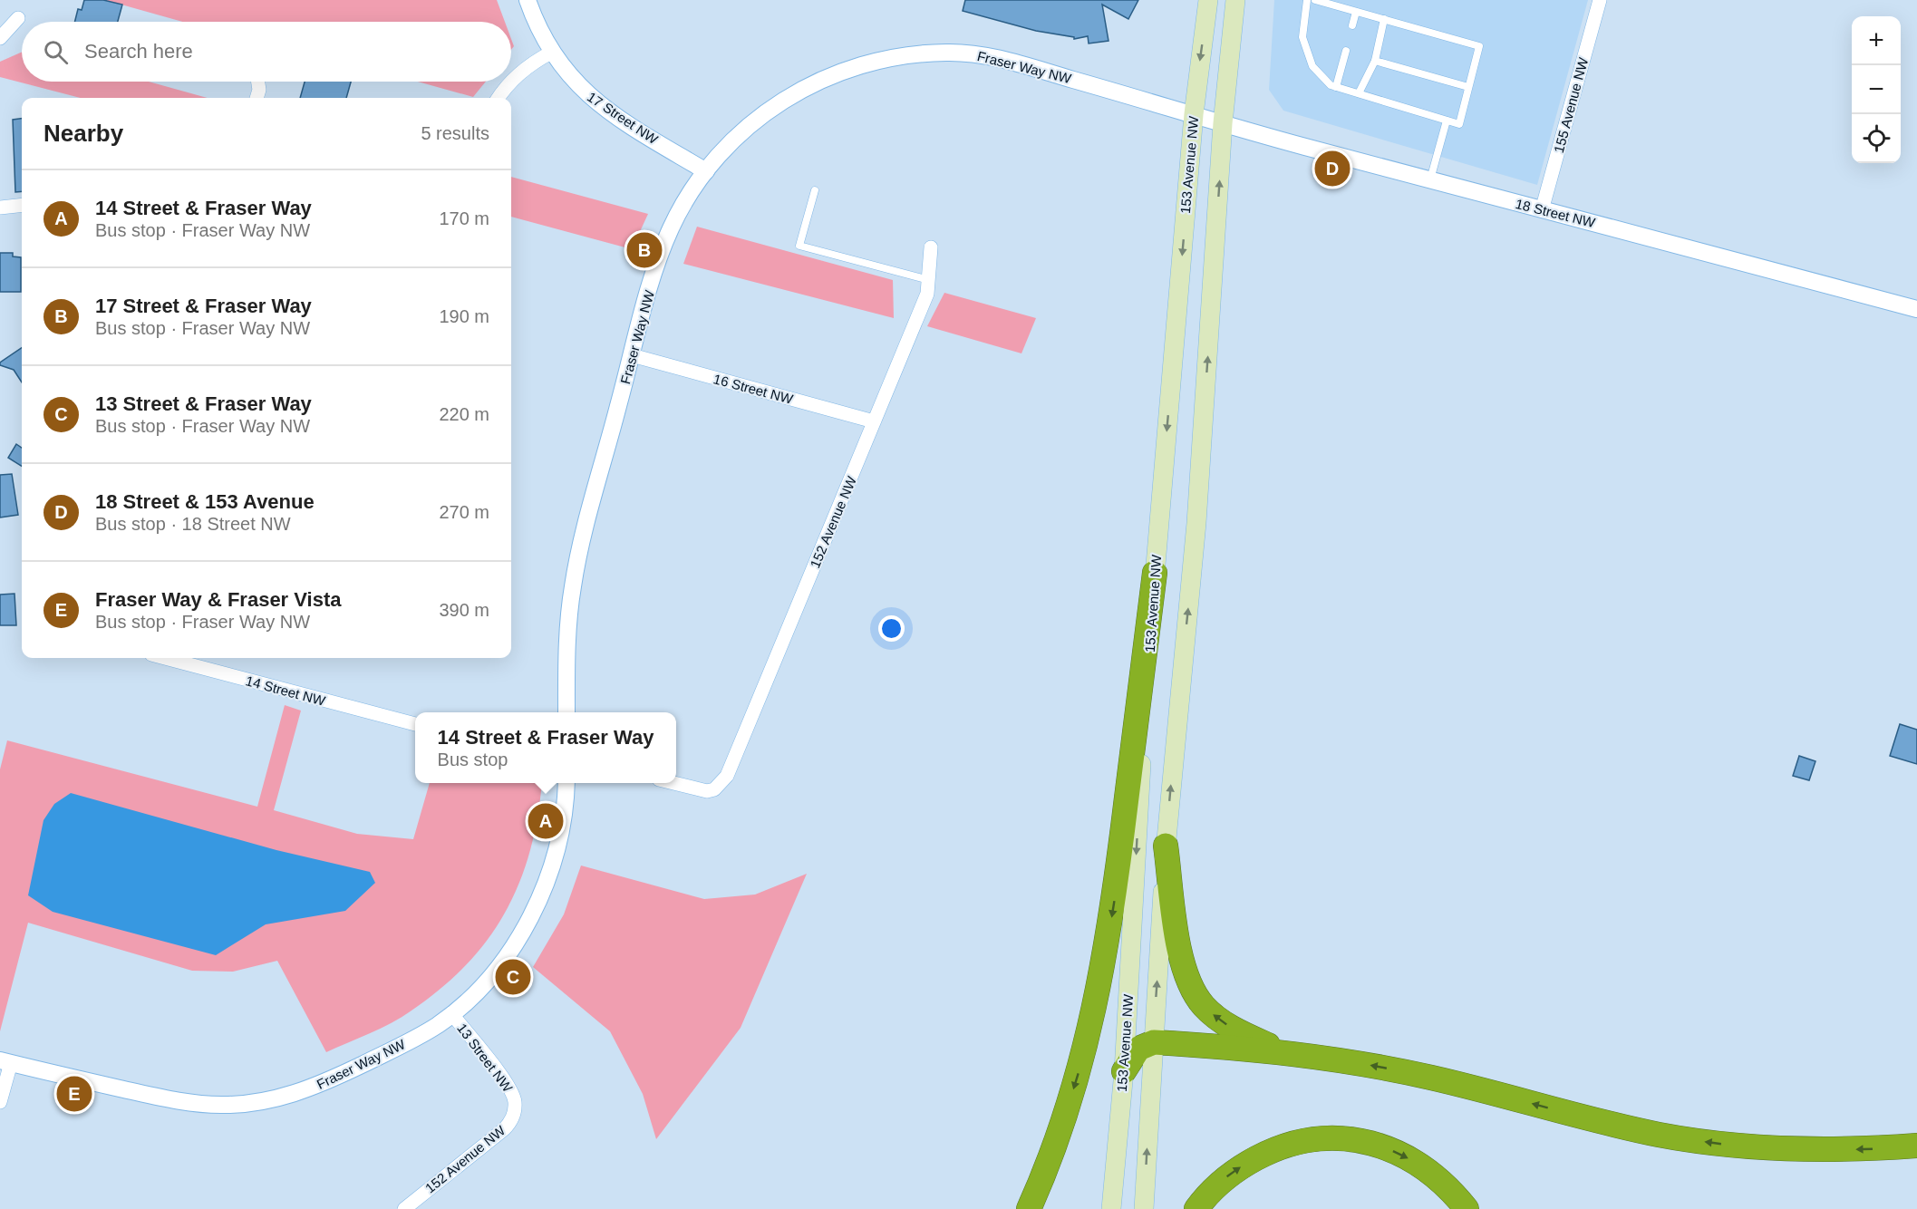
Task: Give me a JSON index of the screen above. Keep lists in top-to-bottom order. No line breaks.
{"streets":{"main road":["153 Avenue NW"],"street":["Fraser Way NW","155 Avenue NW","17 Street NW","18 Street NW","16 Street NW","152 Avenue NW","14 Street NW","13 Street NW"]},"crossings":[["Fraser Way NW","17 Street NW"],["Fraser Way NW","153 Avenue NW"],["Fraser Way NW","18 Street NW"],["Fraser Way NW","16 Street NW"],["Fraser Way NW","13 Street NW"],["155 Avenue NW","18 Street NW"],["153 Avenue NW","18 Street NW"],["16 Street NW","152 Avenue NW"],["152 Avenue NW","13 Street NW"]],"page":{"map_buttons":["+","−"],"search":"Search here","heading":["Nearby","5 results"],"pins":["D","B","A","C","E"],"list":[{"mark":"A","name":"14 Street & Fraser Way","note":"Bus stop · Fraser Way NW","value":"170 m"},{"mark":"B","name":"17 Street & Fraser Way","note":"Bus stop · Fraser Way NW","value":"190 m"},{"mark":"C","name":"13 Street & Fraser Way","note":"Bus stop · Fraser Way NW","value":"220 m"},{"mark":"D","name":"18 Street & 153 Avenue","note":"Bus stop · 18 Street NW","value":"270 m"},{"mark":"E","name":"Fraser Way & Fraser Vista","note":"Bus stop · Fraser Way NW","value":"390 m"}],"popup":["14 Street & Fraser Way","Bus stop"]}}
